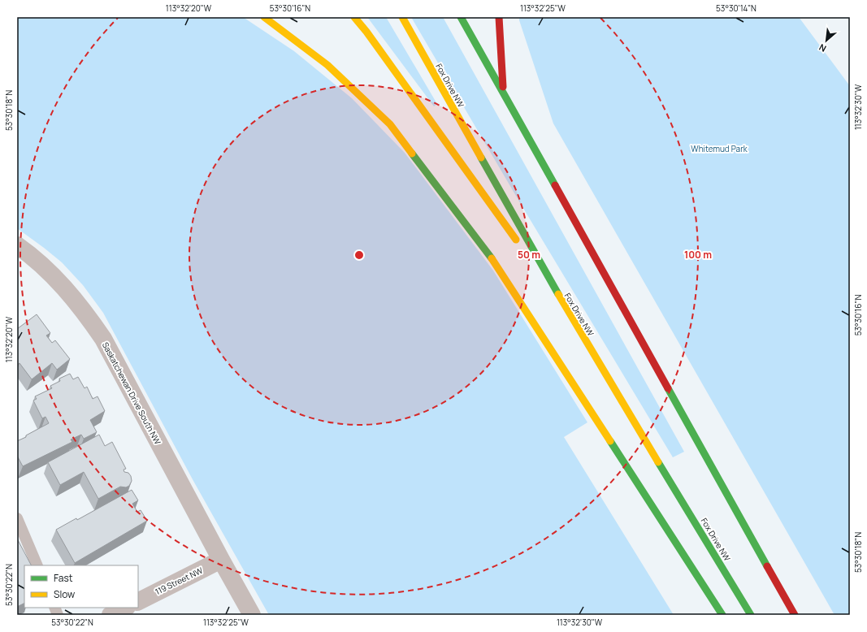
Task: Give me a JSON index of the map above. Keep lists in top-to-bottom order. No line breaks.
{"streets":{"main road":["Fox Drive NW"],"street":["Saskatchewan Drive South NW","119 Street NW"]},"crossings":[["Saskatchewan Drive South NW","119 Street NW"]],"parks":["Whitemud Park"],"legend":["Fast","Slow"],"north":"bottom left","coordinates":["113°32'20\"W","53°30'16\"N","113°32'25\"W","53°30'14\"N","113°32'30\"W","53°30'18\"N","53°30'22\"N"],"rings":["50 m","100 m"]}
